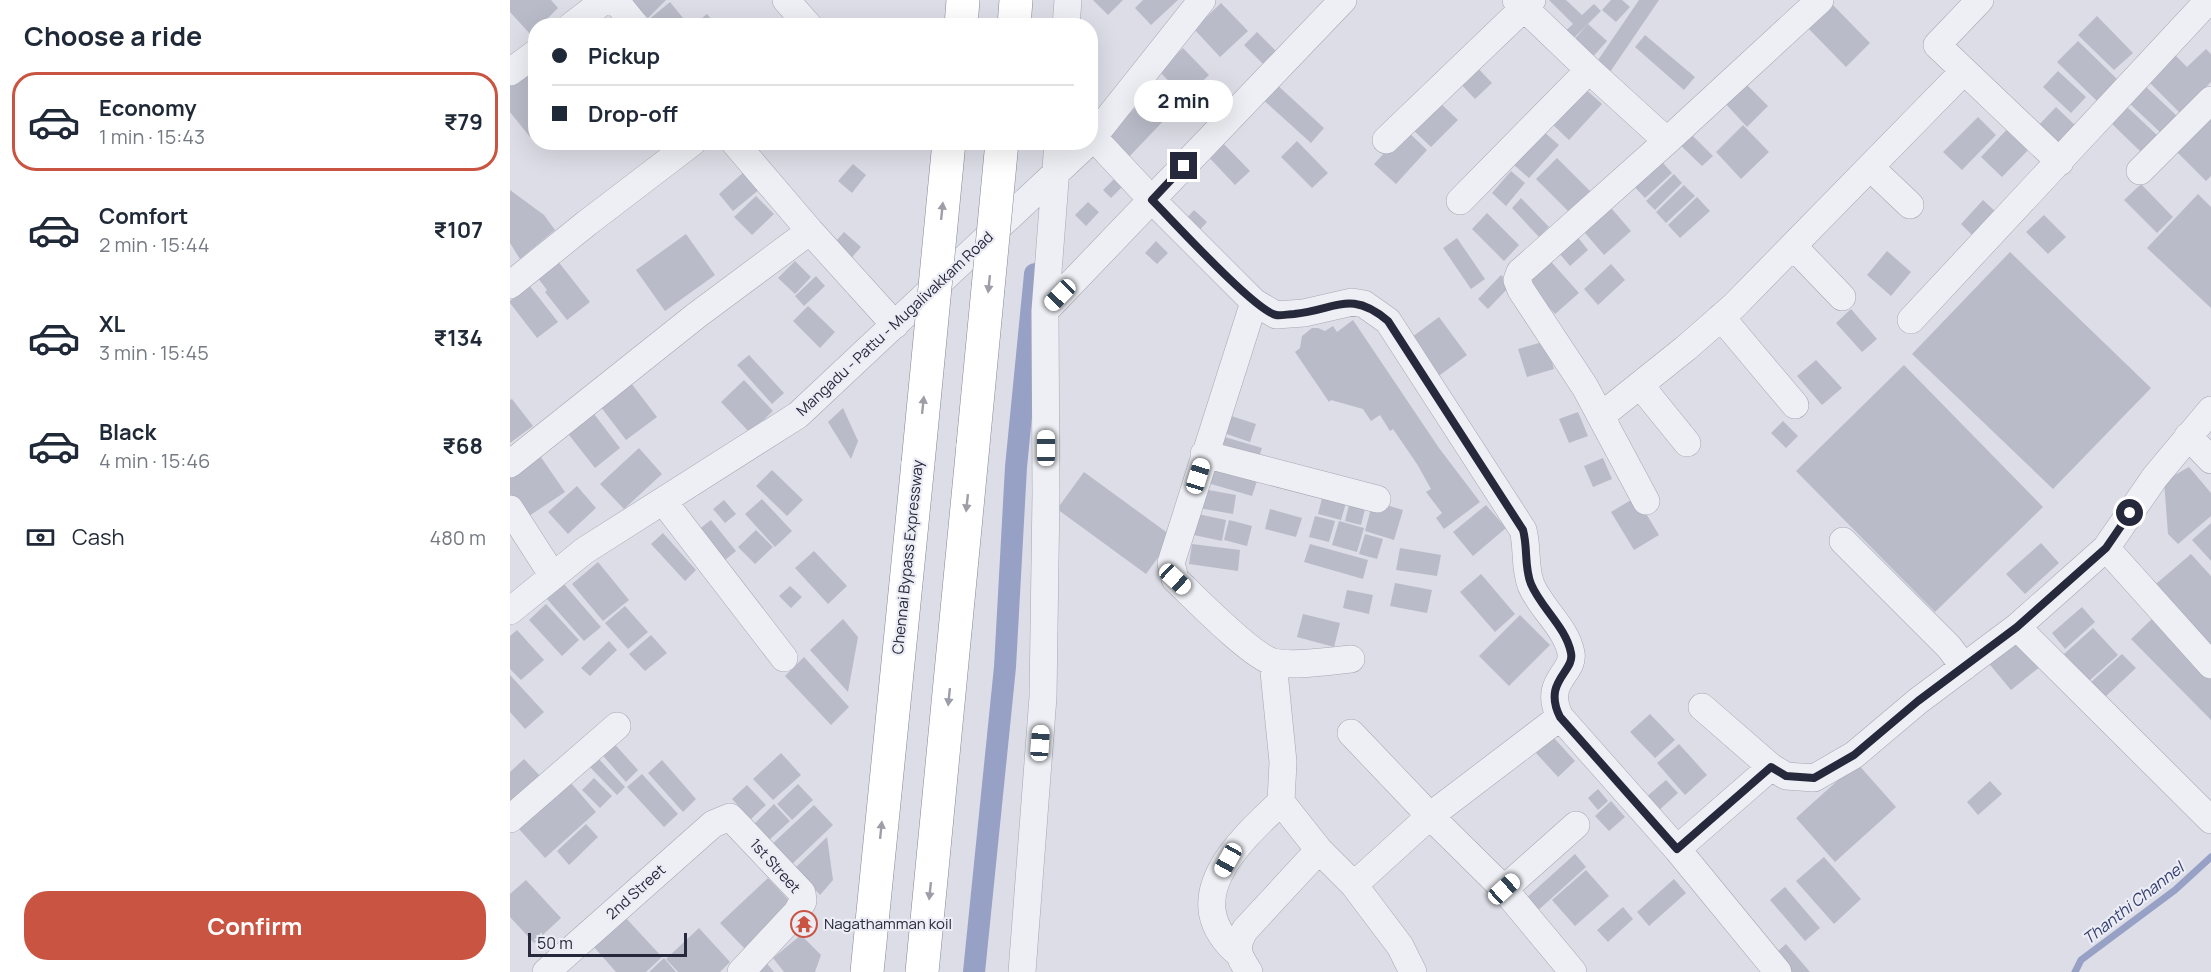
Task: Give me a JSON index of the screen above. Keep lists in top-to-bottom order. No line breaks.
{"streets":{"highway":["Chennai Bypass Expressway"],"street":["Mangadu - Pattu - Mugalivakkam Road","1st Street","2nd Street"]},"crossings":[["1st Street","2nd Street"]],"water":["Thanthi Channel"],"places":{"temple":["Nagathamman koil"]},"scale_bar":"50 m","page":{"heading":"Choose a ride","banner":["Pickup","Drop-off"],"list":[{"name":"Economy","note":"1 min · 15:43","value":"₹79"},{"name":"Comfort","note":"2 min · 15:44","value":"₹107"},{"name":"XL","note":"3 min · 15:45","value":"₹134"},{"name":"Black","note":"4 min · 15:46","value":"₹68"}],"bubble":"2 min","pay":["Cash","480 m"],"buttons":"Confirm","scale":"50 m"}}
